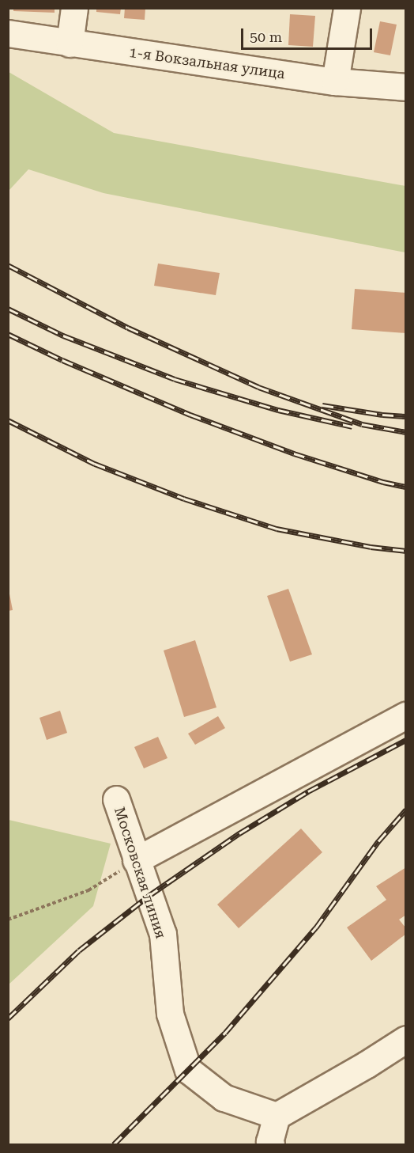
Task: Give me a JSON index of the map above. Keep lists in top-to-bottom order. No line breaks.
{"streets":{"street":["1-я Вокзальная улица","Московская линия"]},"scale_bar":"50 m"}
